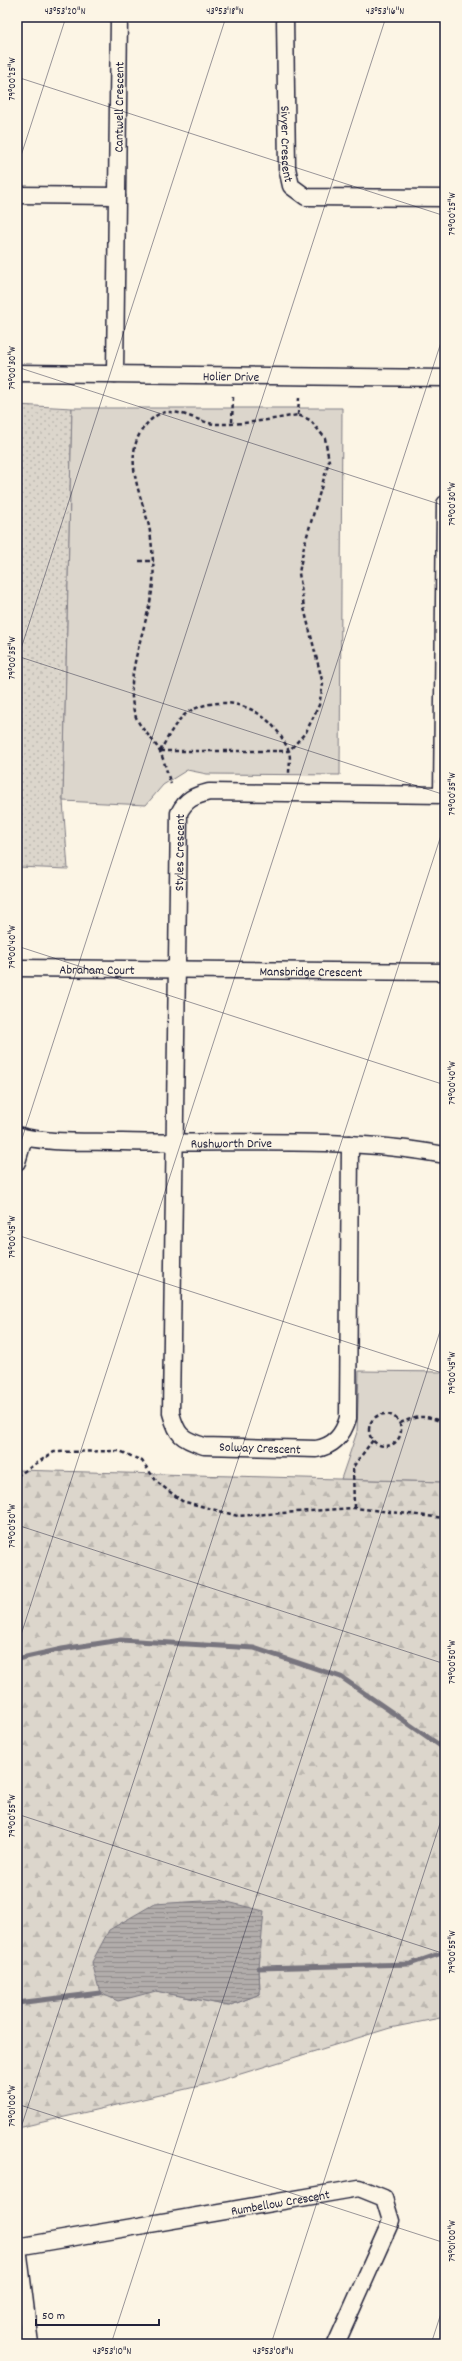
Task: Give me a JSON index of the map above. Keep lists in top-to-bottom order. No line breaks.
{"streets":{"street":["Cantwell Crescent","Sivyer Crescent","Holier Drive","Styles Crescent","Abraham Court","Mansbridge Crescent","Rushworth Drive","Solway Crescent","Rumbellow Crescent"]},"crossings":[["Cantwell Crescent","Holier Drive"],["Styles Crescent","Abraham Court"],["Styles Crescent","Mansbridge Crescent"],["Styles Crescent","Rushworth Drive"],["Styles Crescent","Solway Crescent"],["Abraham Court","Mansbridge Crescent"],["Rushworth Drive","Solway Crescent"]],"scale_bar":"50 m","coordinates":["43°53'20\"N","43°53'18\"N","43°53'16\"N","79°00'25\"W","79°00'30\"W","79°00'35\"W","79°00'40\"W","79°00'45\"W","79°00'50\"W","79°00'55\"W","79°01'00\"W","43°53'10\"N","43°53'08\"N"]}
